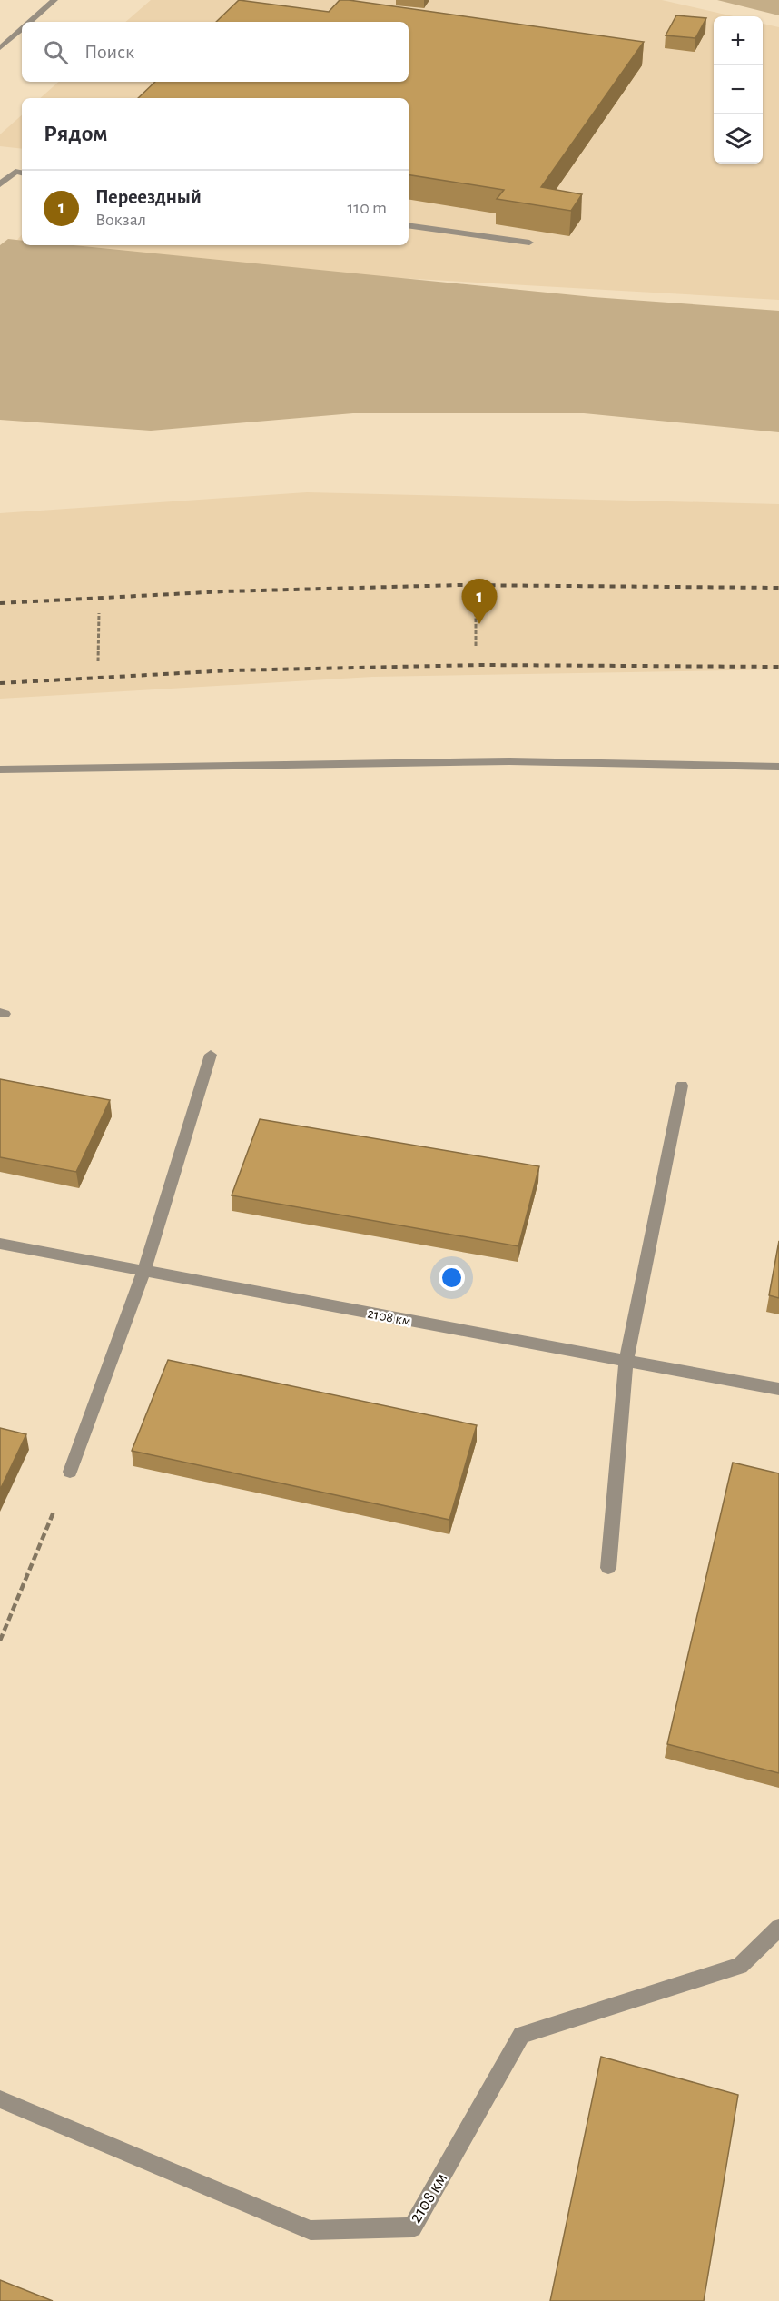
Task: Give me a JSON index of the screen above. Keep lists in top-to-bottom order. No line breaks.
{"streets":{"street":["2108 км"]},"page":{"map_buttons":["+","−"],"search":"Поиск","heading":"Рядом","list":[{"mark":"1","name":"Переездный","note":"Вокзал","value":"110 m"}],"pins":"1"}}
